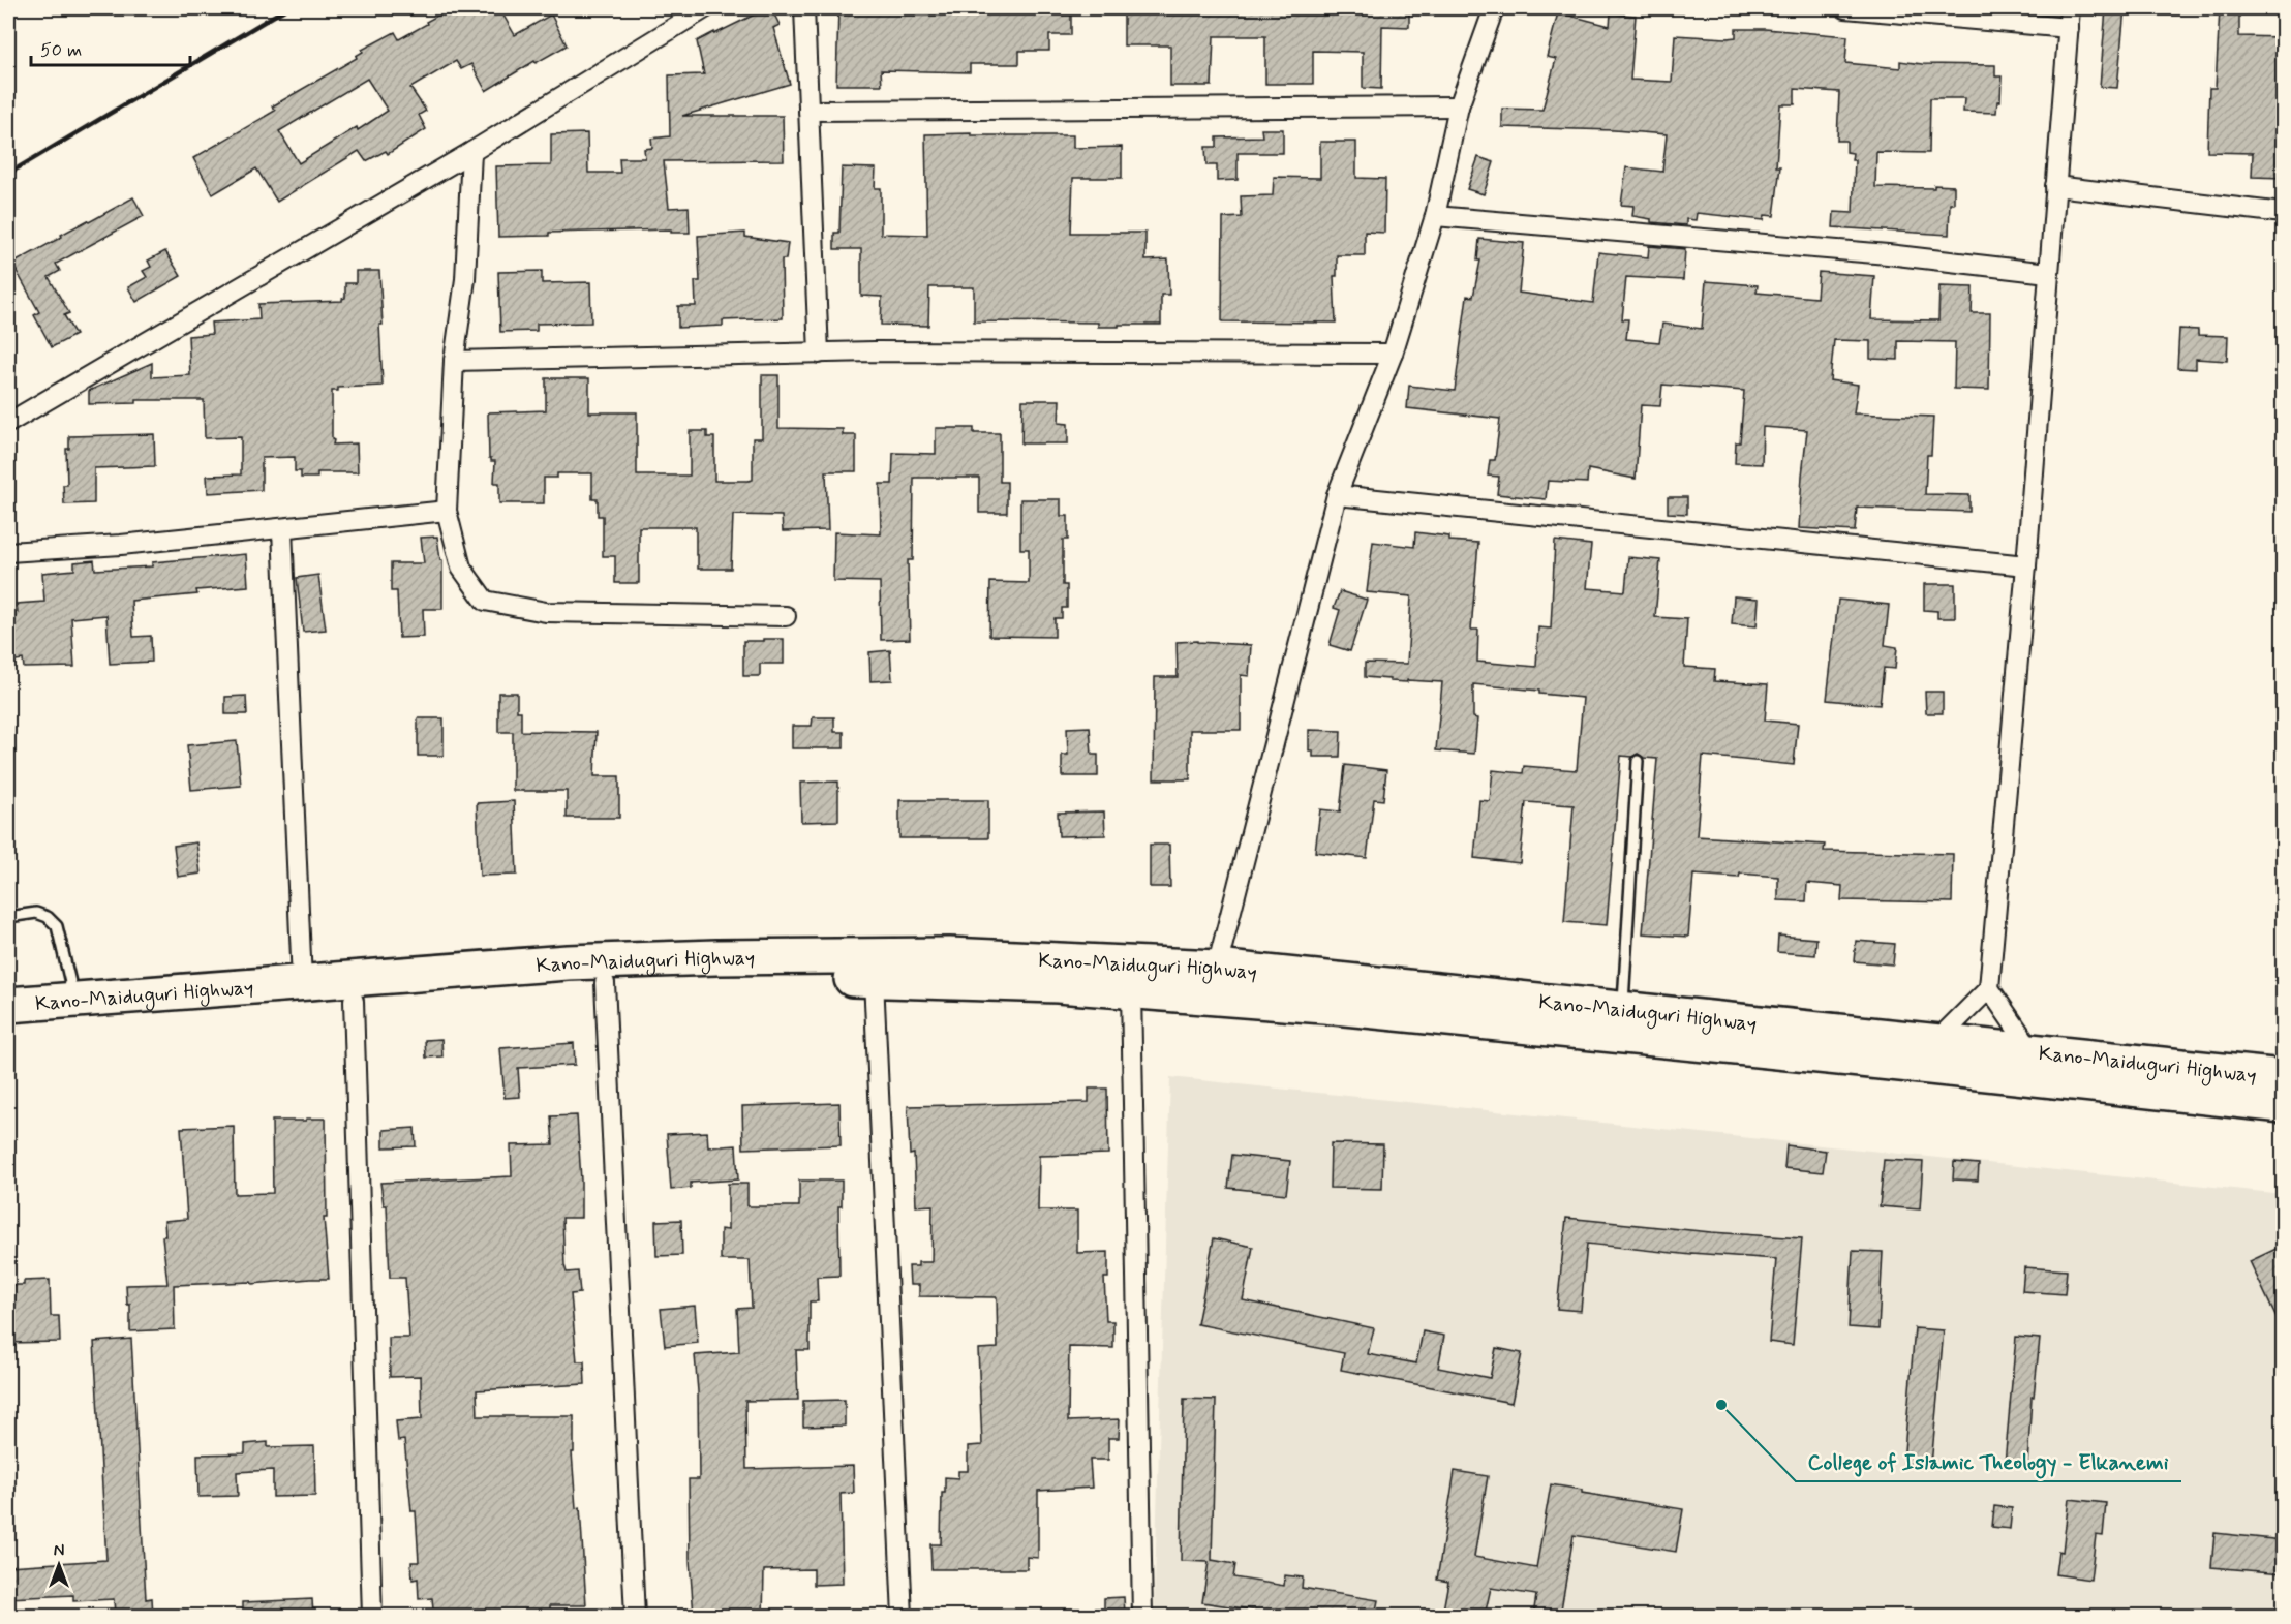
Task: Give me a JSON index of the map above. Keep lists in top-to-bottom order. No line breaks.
{"streets":{"highway":["Kano-Maiduguri Highway"]},"places":["College of Islamic Theology - Elkanemi"],"scale_bar":"50 m","north":"top"}
